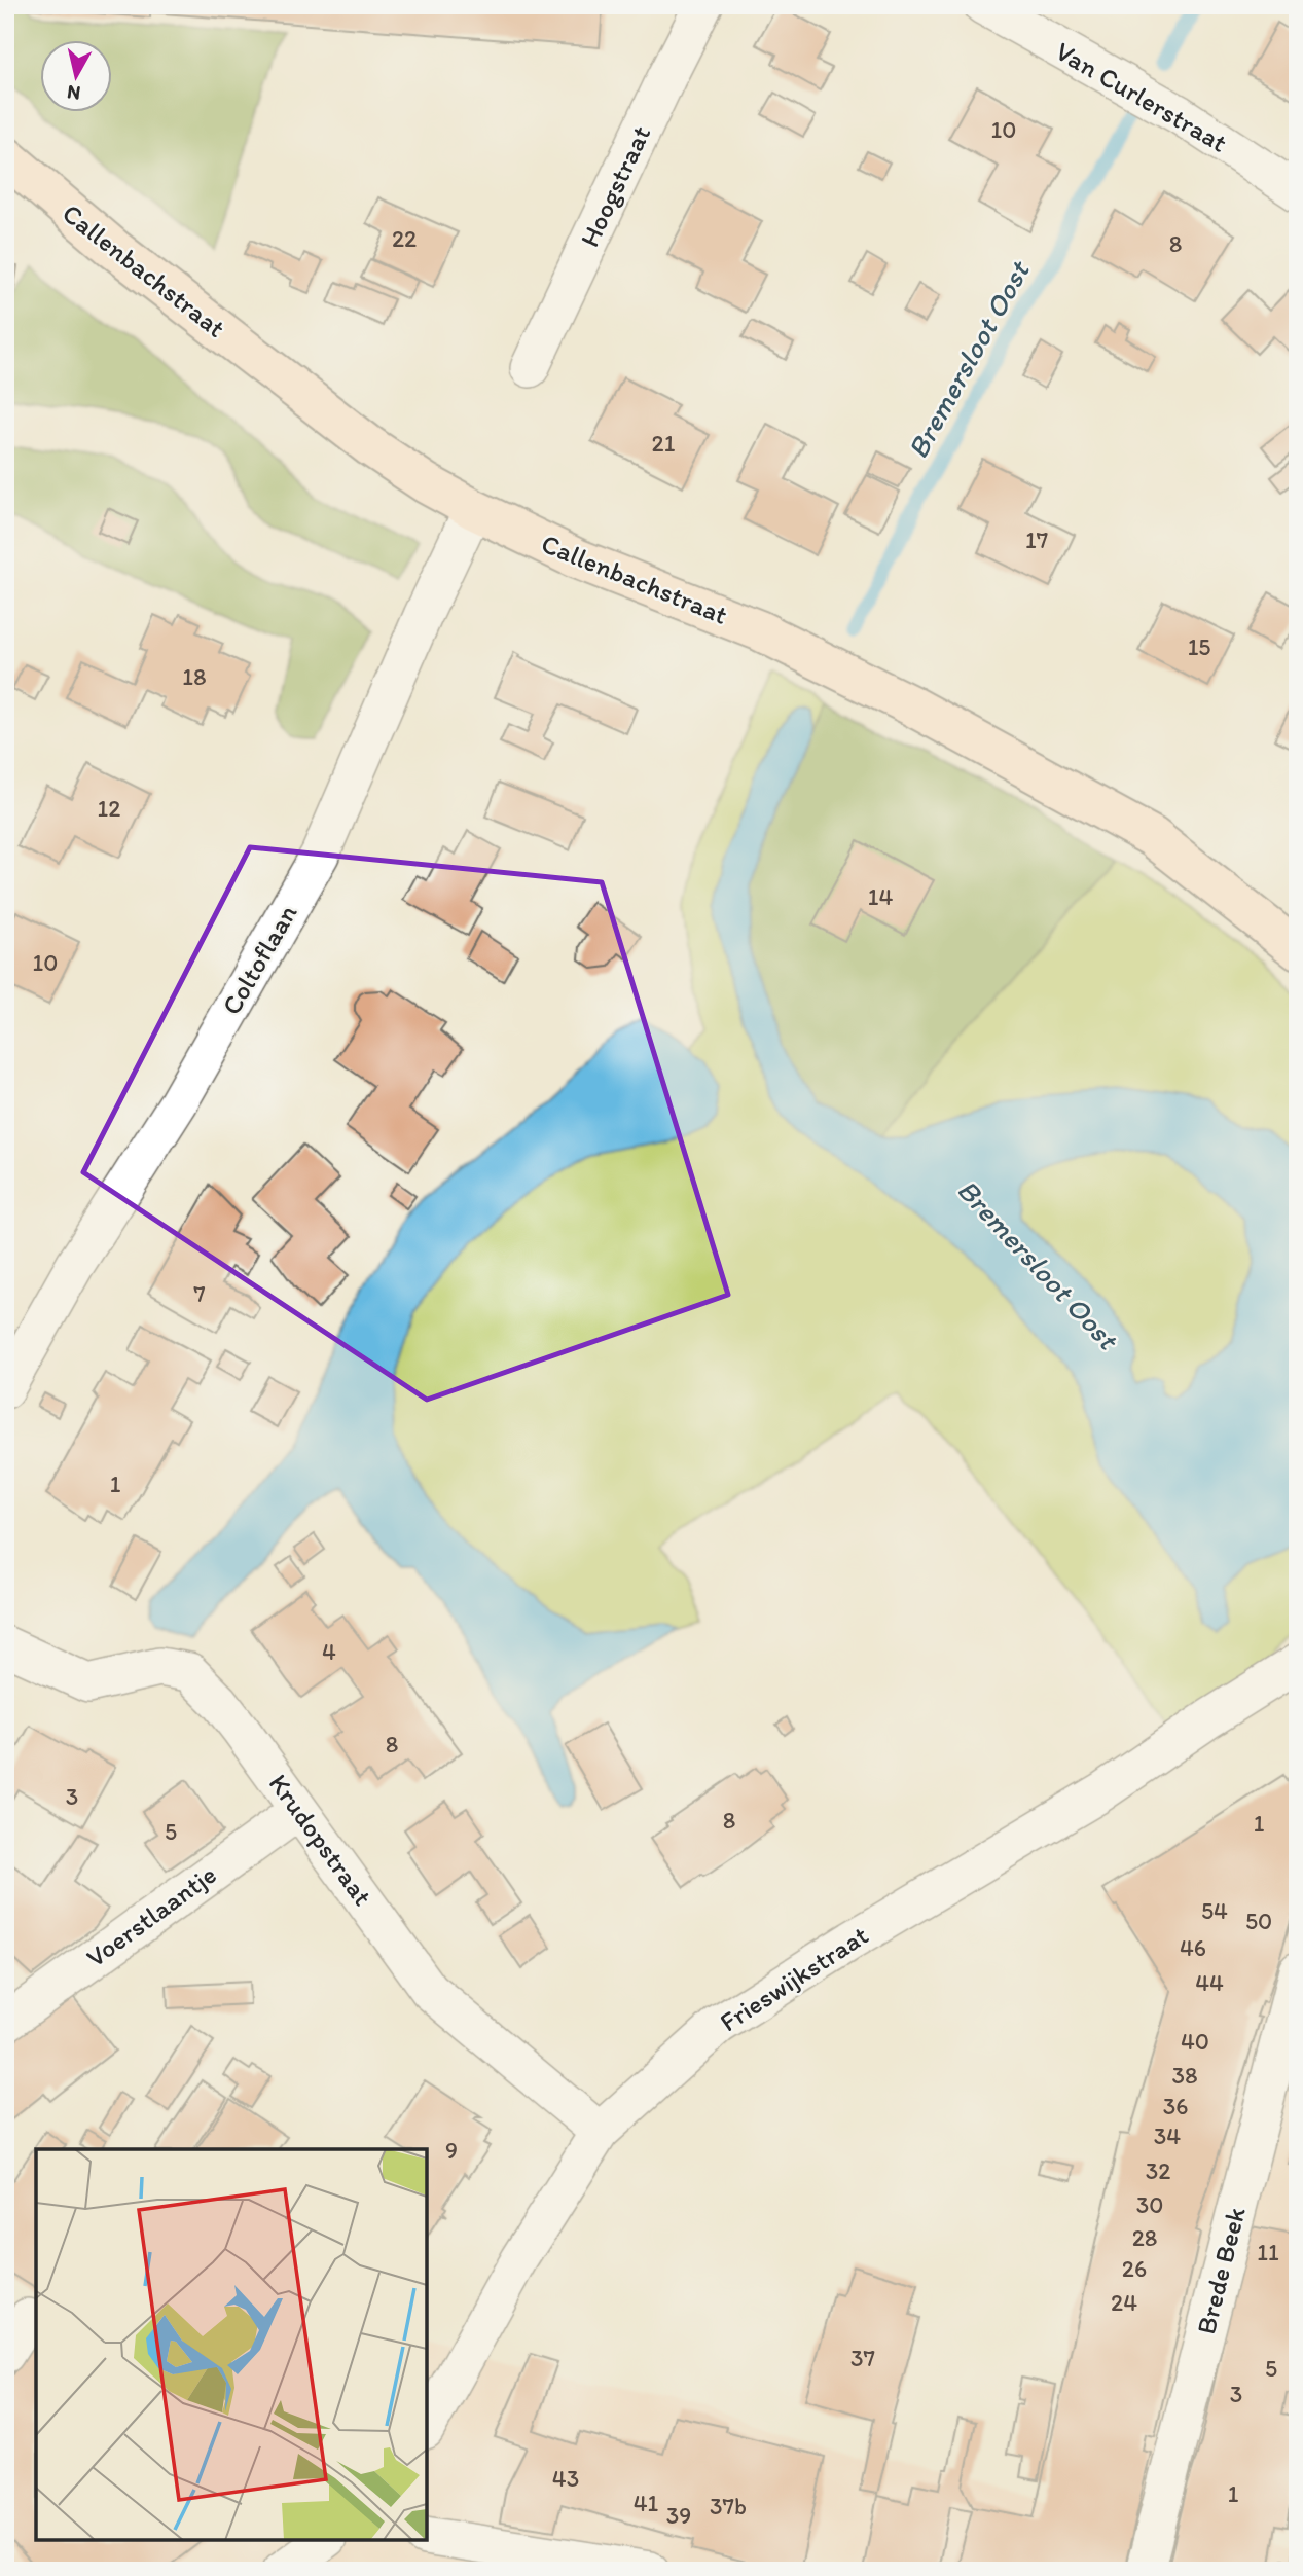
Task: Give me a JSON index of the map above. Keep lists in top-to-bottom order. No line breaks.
{"streets":{"street":["Van Curlerstraat","Hoogstraat","Callenbachstraat","Coltoflaan","Krudopstraat","Voerstlaantje","Frieswijkstraat","Brede Beek"]},"crossings":[["Callenbachstraat","Coltoflaan"],["Krudopstraat","Voerstlaantje"],["Krudopstraat","Frieswijkstraat"]],"water":["Bremersloot Oost"],"house_numbers":["10","22","8","21","17","15","18","12","14","10","7","1","4","8","3","8","1","5","54","50","46","44","40","38","36","34","9","32","30","28","11","26","24","37","5","3","43","1","41","37b","39"],"north":"bottom"}
